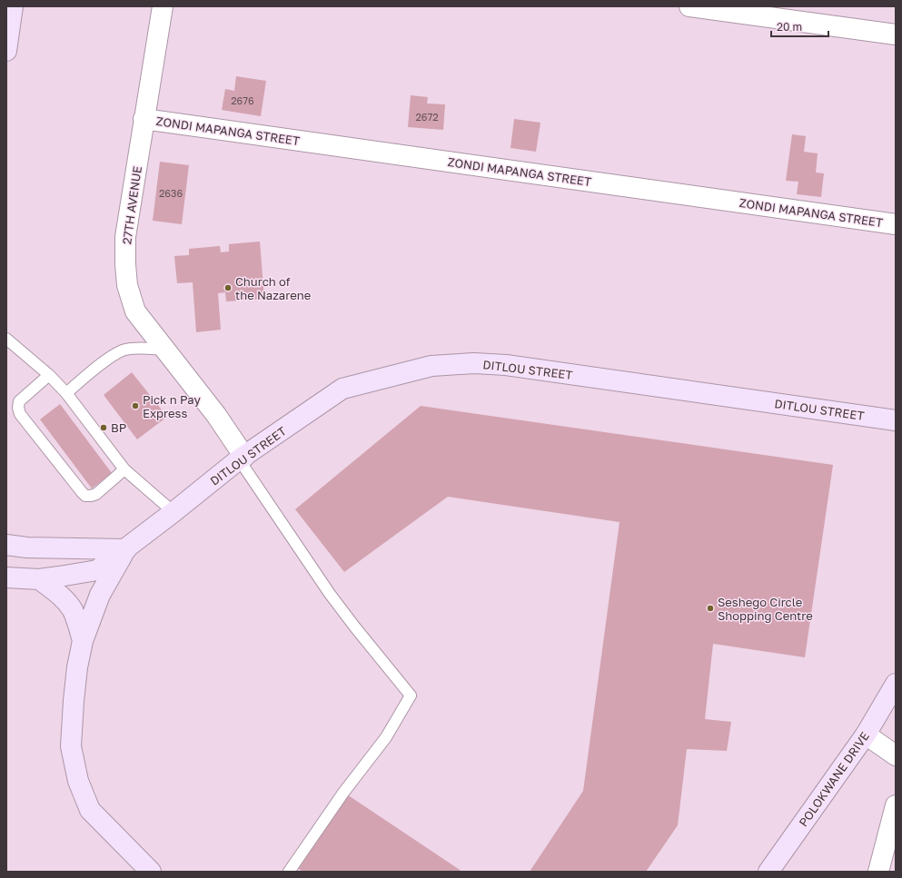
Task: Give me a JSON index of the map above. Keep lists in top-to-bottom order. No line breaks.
{"streets":{"street":["ZONDI MAPANGA STREET","27TH AVENUE","DITLOU STREET","POLOKWANE DRIVE"]},"crossings":[["ZONDI MAPANGA STREET","27TH AVENUE"],["27TH AVENUE","DITLOU STREET"]],"places":["Church of the Nazarene","Pick n Pay Express","BP","Seshego Circle Shopping Centre"],"house_numbers":["2676","2672","2636"],"scale_bar":"20 m"}
